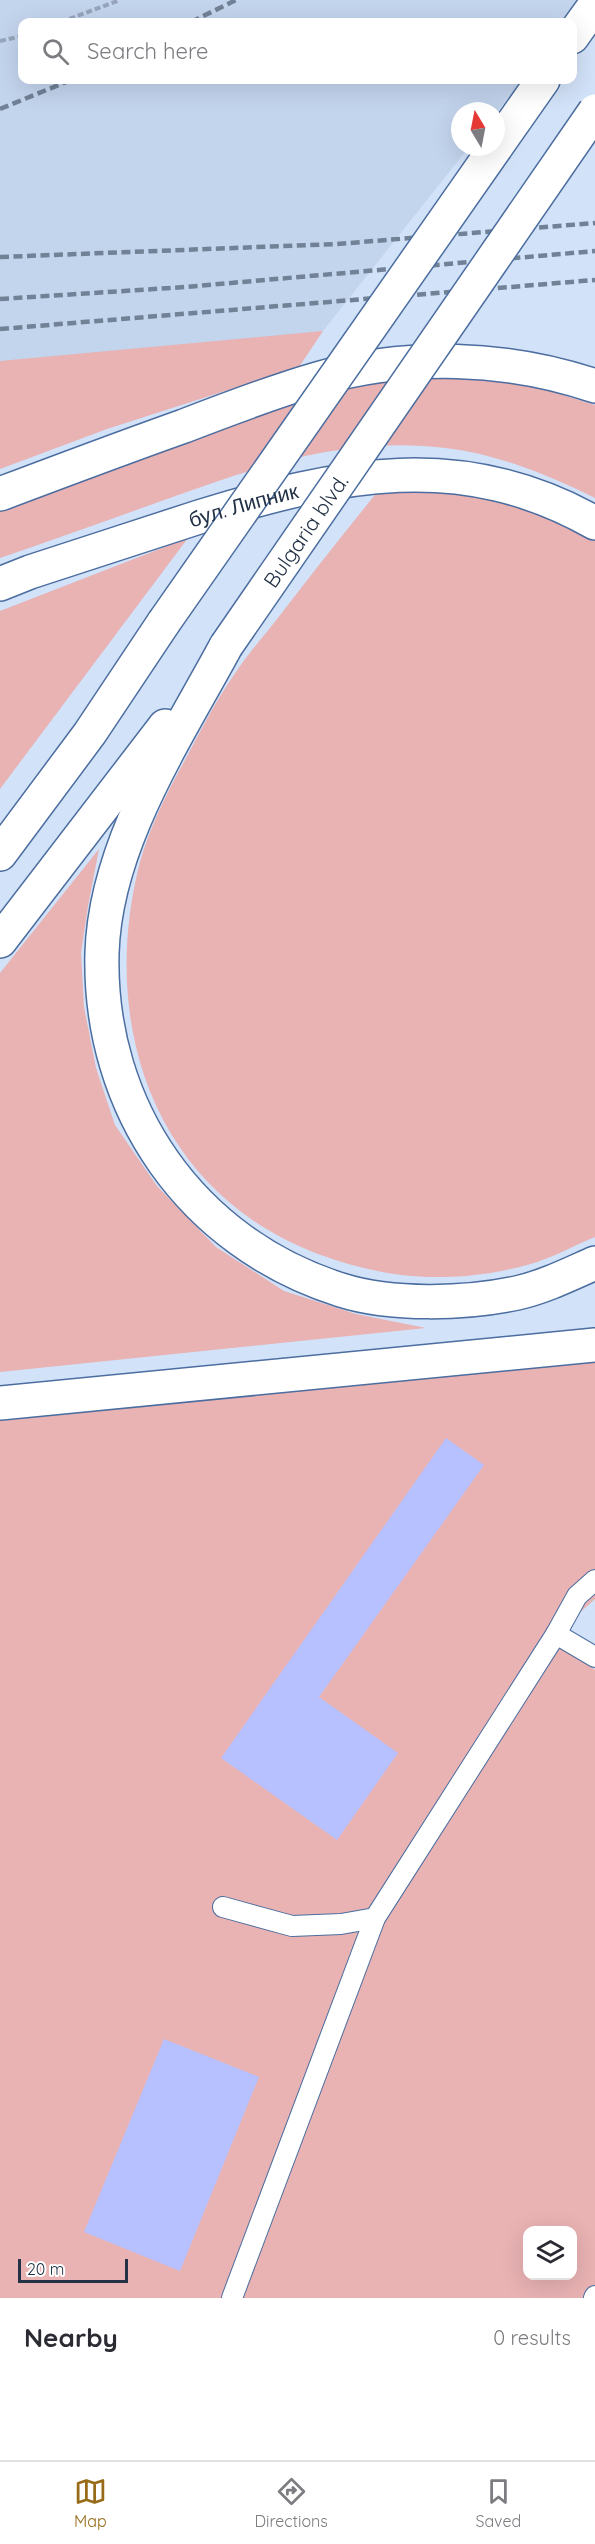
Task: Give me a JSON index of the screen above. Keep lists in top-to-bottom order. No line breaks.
{"streets":{"main road":["бул. Липник","Bulgaria blvd."]},"scale_bar":"20 m","north":"top","page":{"search":"Search here","scale":"20 m","heading":["Nearby","0 results"],"nav":["Map","Directions","Saved"]}}
